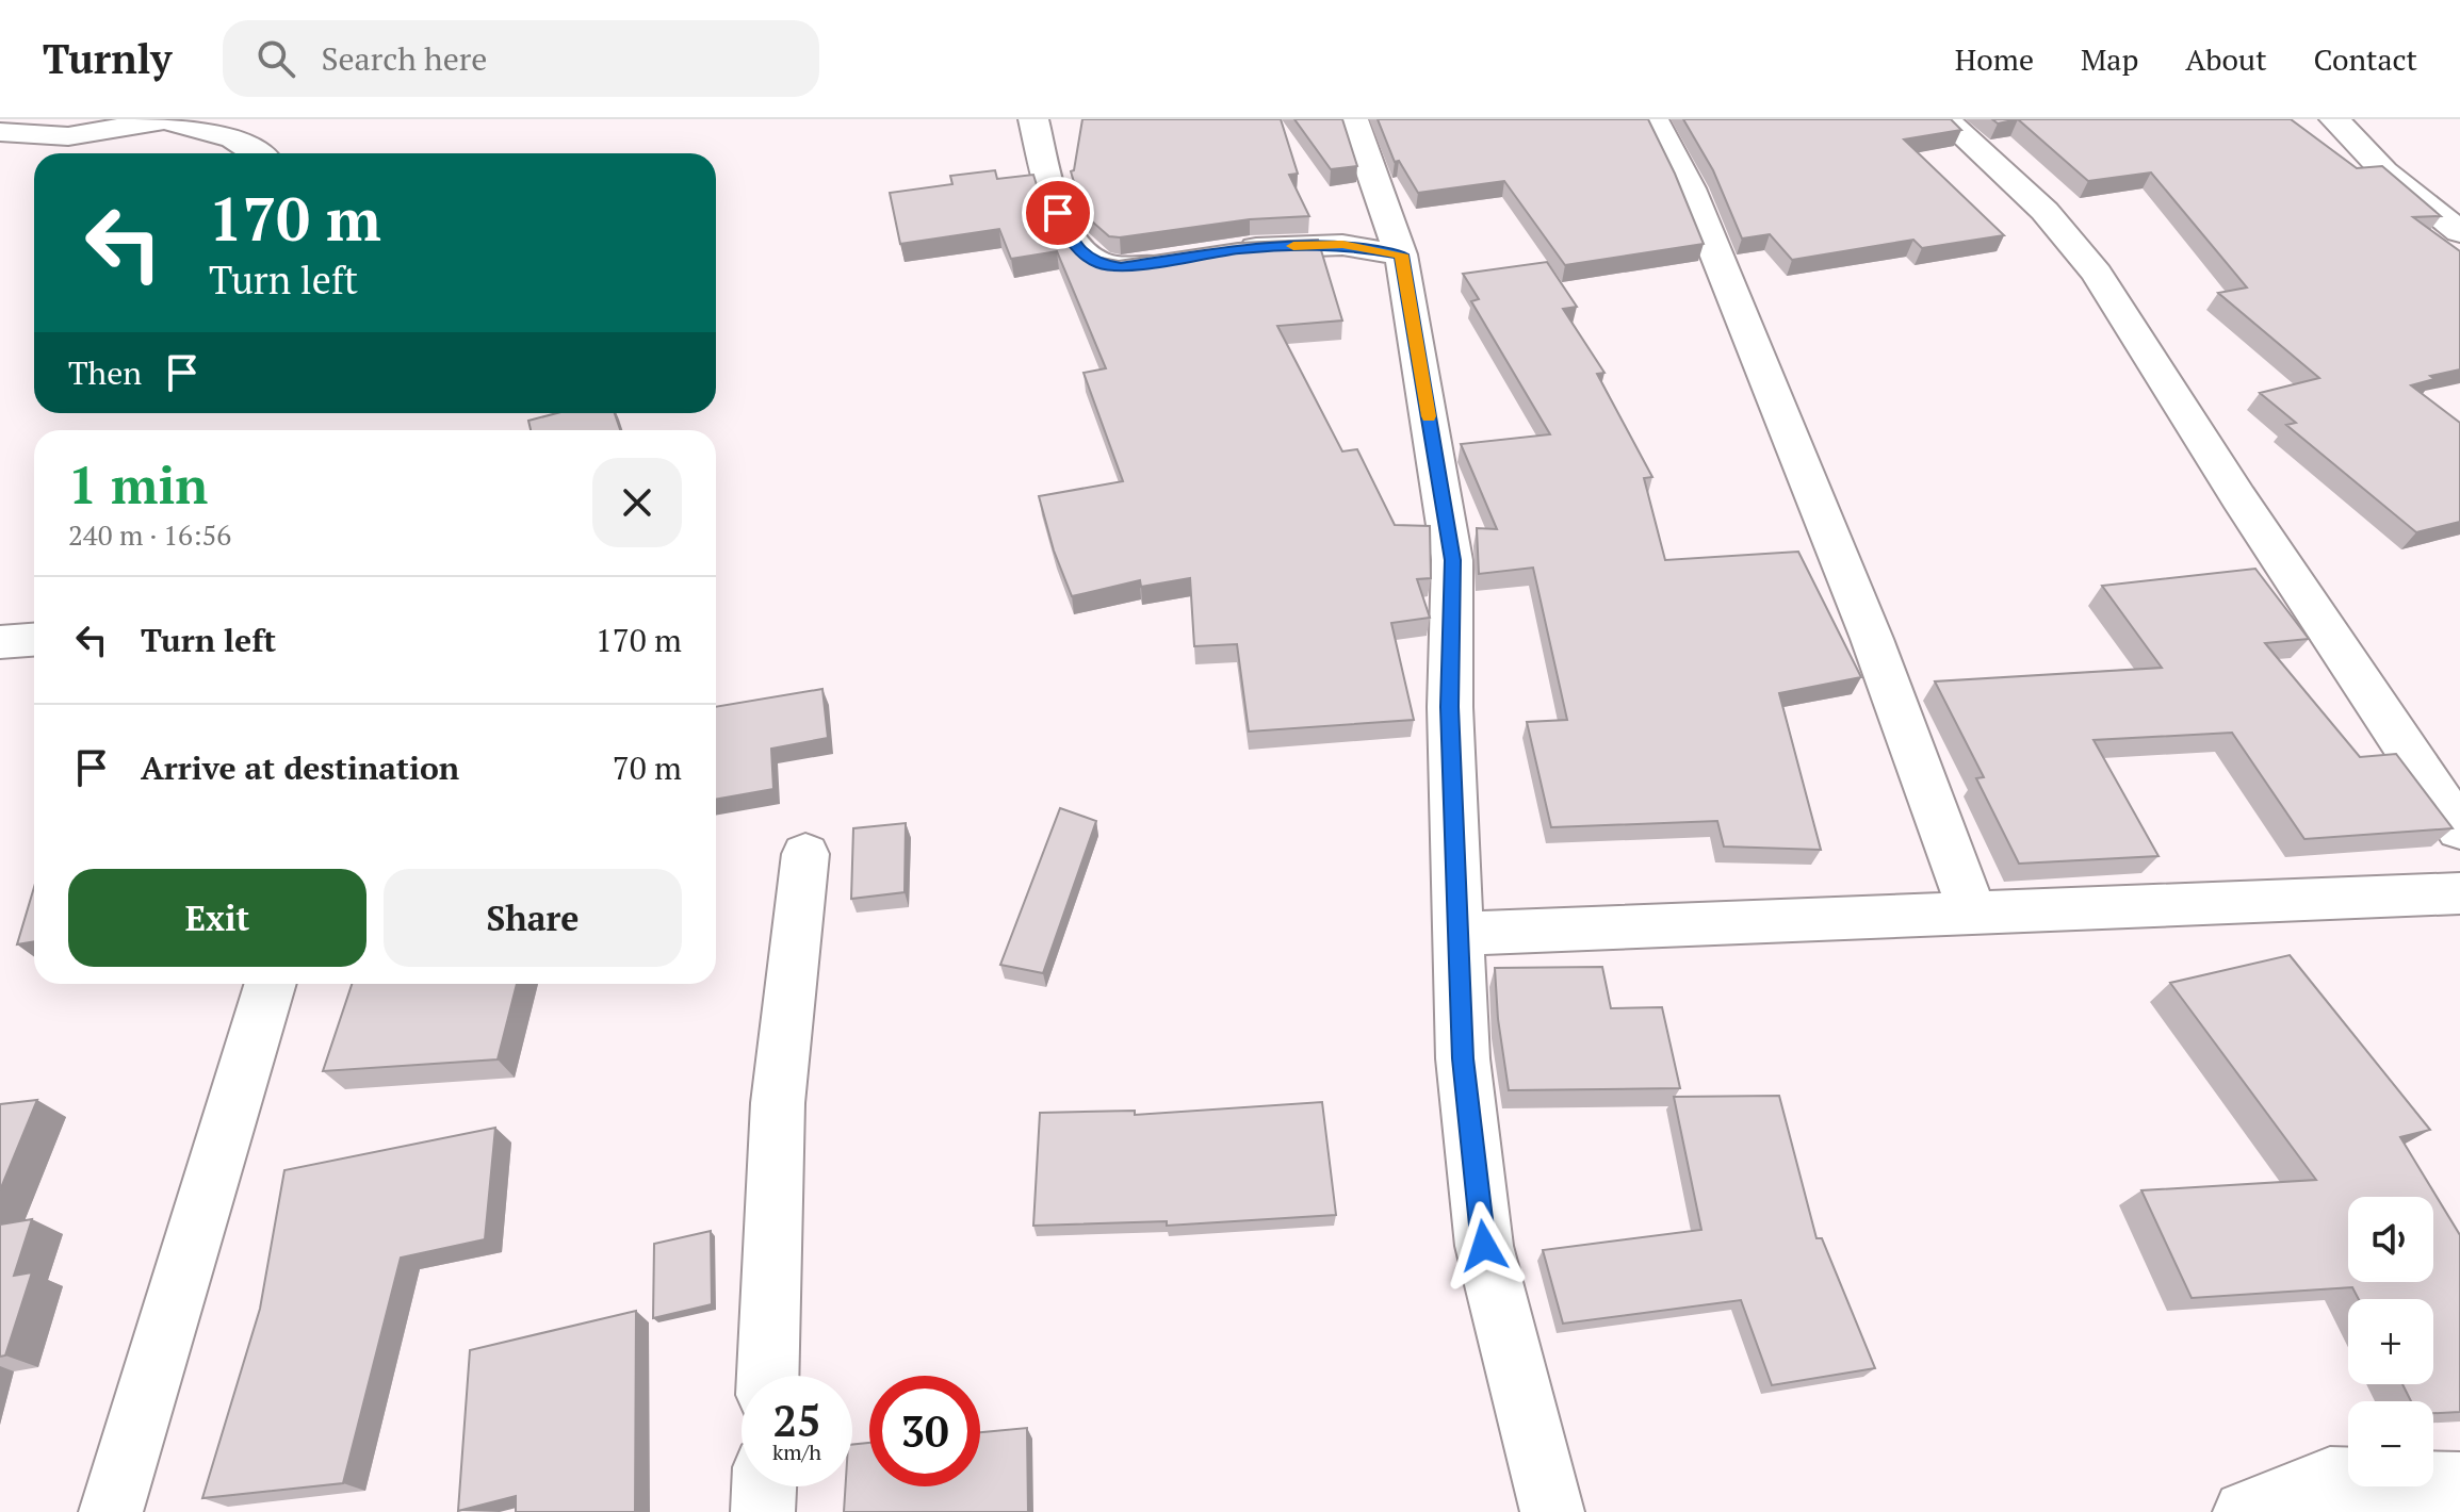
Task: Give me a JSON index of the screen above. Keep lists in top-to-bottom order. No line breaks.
{"page":{"header":"Turnly","search":"Search here","nav":["Home","Map","About","Contact"],"turn":["170 m","Turn left"],"then":"Then","heading":["1 min","240 m · 16:56"],"list":[{"name":"Turn left","value":"170 m"},{"name":"Arrive at destination","value":"70 m"}],"buttons":["Exit","Share"],"map_buttons":["+","−"],"speed":"25 km/h","limit":"30"}}
